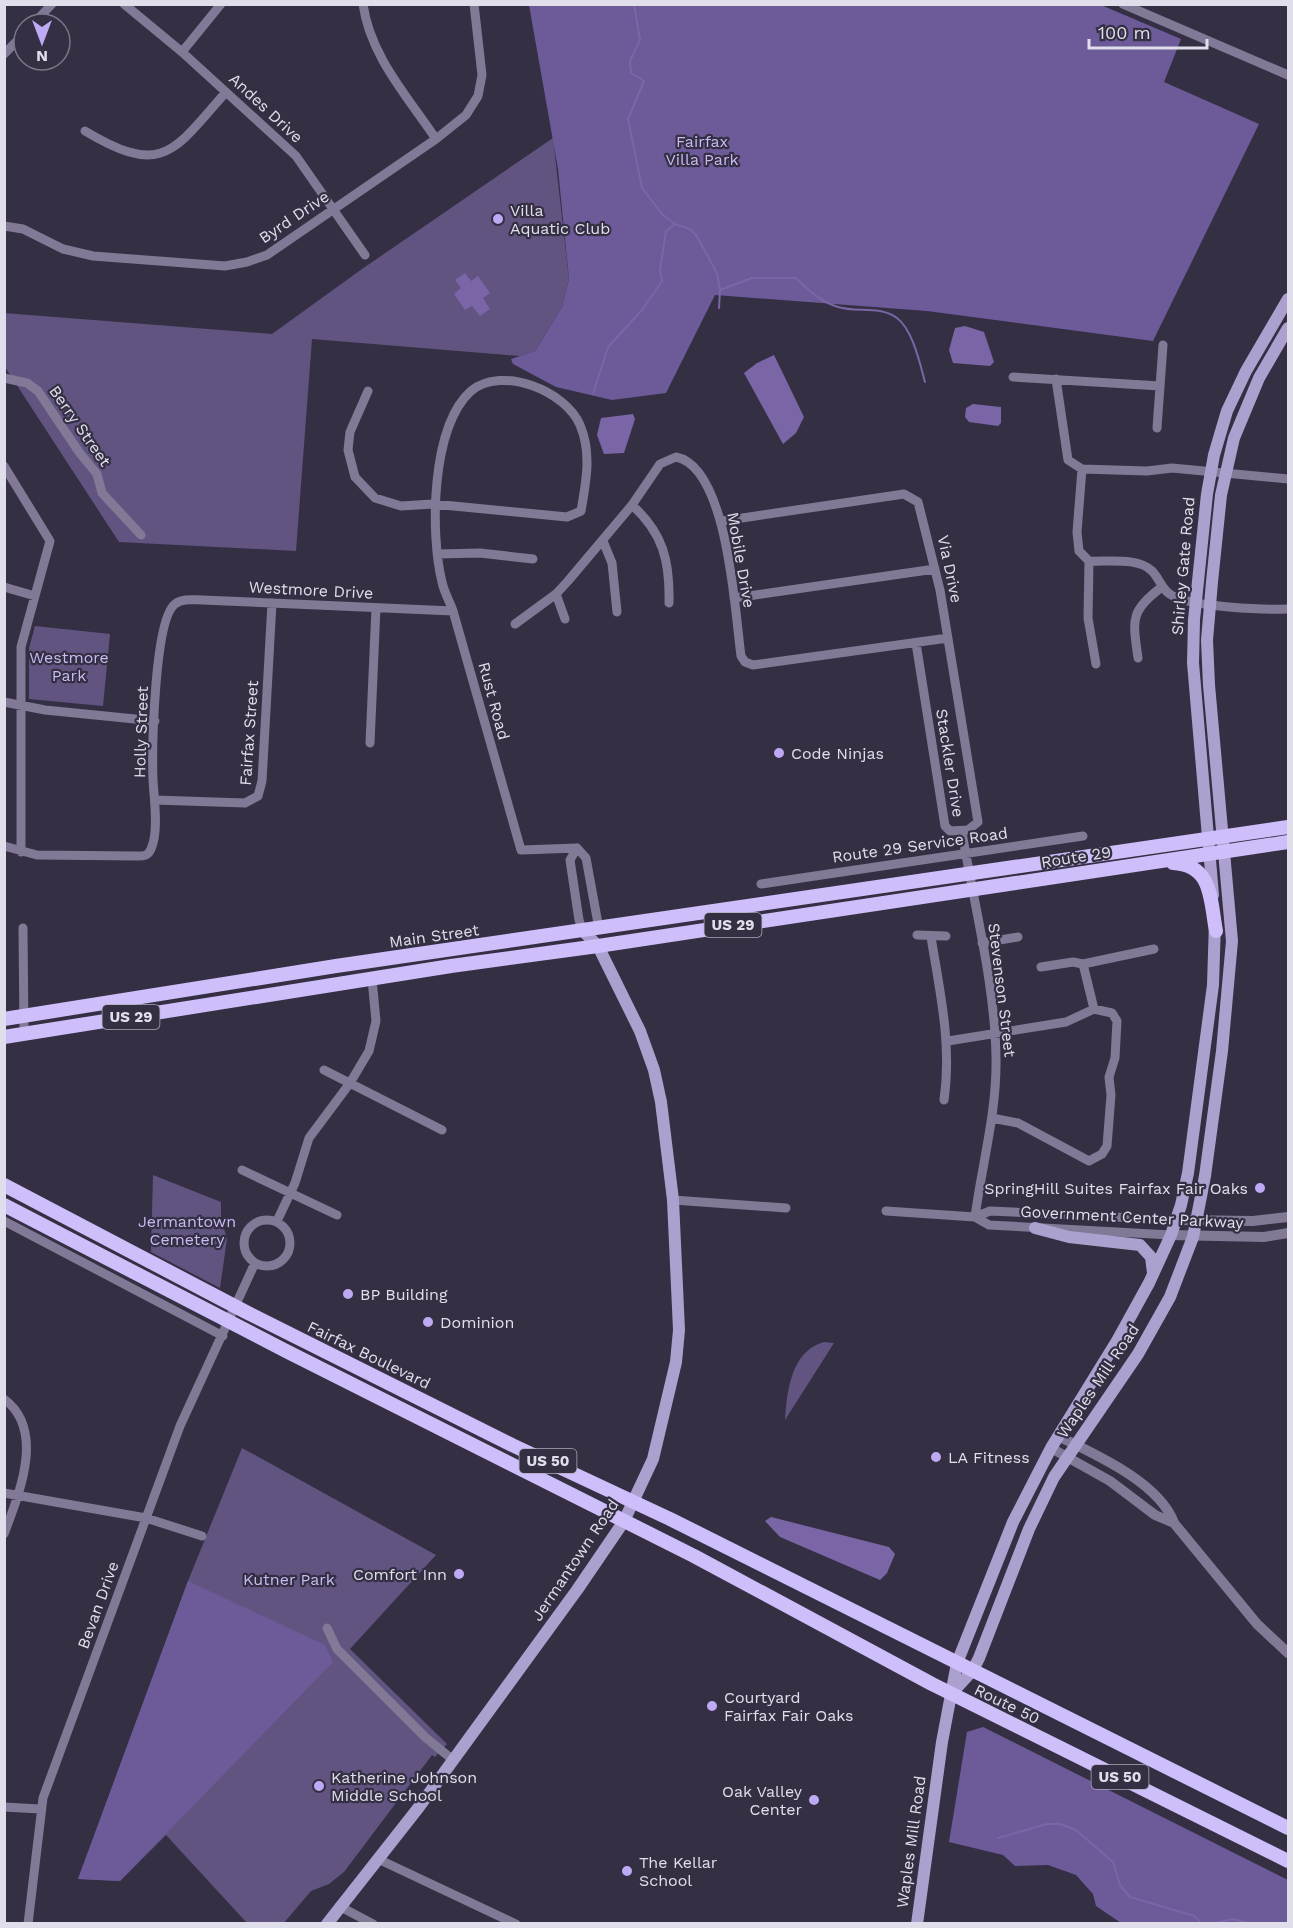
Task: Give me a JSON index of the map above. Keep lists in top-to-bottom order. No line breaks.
{"streets":{"main road":["Shirley Gate Road","Route 29","US 29","Main Street","Fairfax Boulevard","Waples Mill Road","US 50","Jermantown Road","Route 50"],"street":["Andes Drive","Byrd Drive","Berry Street","Mobile Drive","Via Drive","Westmore Drive","Rust Road","Holly Street","Fairfax Street","Stackler Drive","Route 29 Service Road","Stevenson Street","Government Center Parkway","Bevan Drive"]},"crossings":[["Andes Drive","Byrd Drive"],["Mobile Drive","Via Drive"],["Mobile Drive","Stackler Drive"],["Shirley Gate Road","Route 29"],["Shirley Gate Road","Waples Mill Road"],["Via Drive","Stackler Drive"],["Westmore Drive","Rust Road"],["Westmore Drive","Holly Street"],["Westmore Drive","Fairfax Street"],["Holly Street","Fairfax Street"],["Stackler Drive","Route 29 Service Road"],["Stackler Drive","Route 29"],["Stackler Drive","Stevenson Street"],["Route 29","Main Street"],["Route 29","Stevenson Street"],["Route 29","Waples Mill Road"],["Main Street","Jermantown Road"],["Stevenson Street","Government Center Parkway"],["Government Center Parkway","Waples Mill Road"],["Fairfax Boulevard","Jermantown Road"],["Fairfax Boulevard","Bevan Drive"],["Fairfax Boulevard","Route 50"],["Waples Mill Road","Route 50"]],"parks":["Fairfax Villa Park","Westmore Park","Jermantown Cemetery","Kutner Park"],"places":["Villa Aquatic Club","Code Ninjas","SpringHill Suites Fairfax Fair Oaks","BP Building","Dominion","LA Fitness","Comfort Inn","Courtyard Fairfax Fair Oaks","Katherine Johnson Middle School","Oak Valley Center","The Kellar School"],"scale_bar":"100 m","north":"bottom"}
